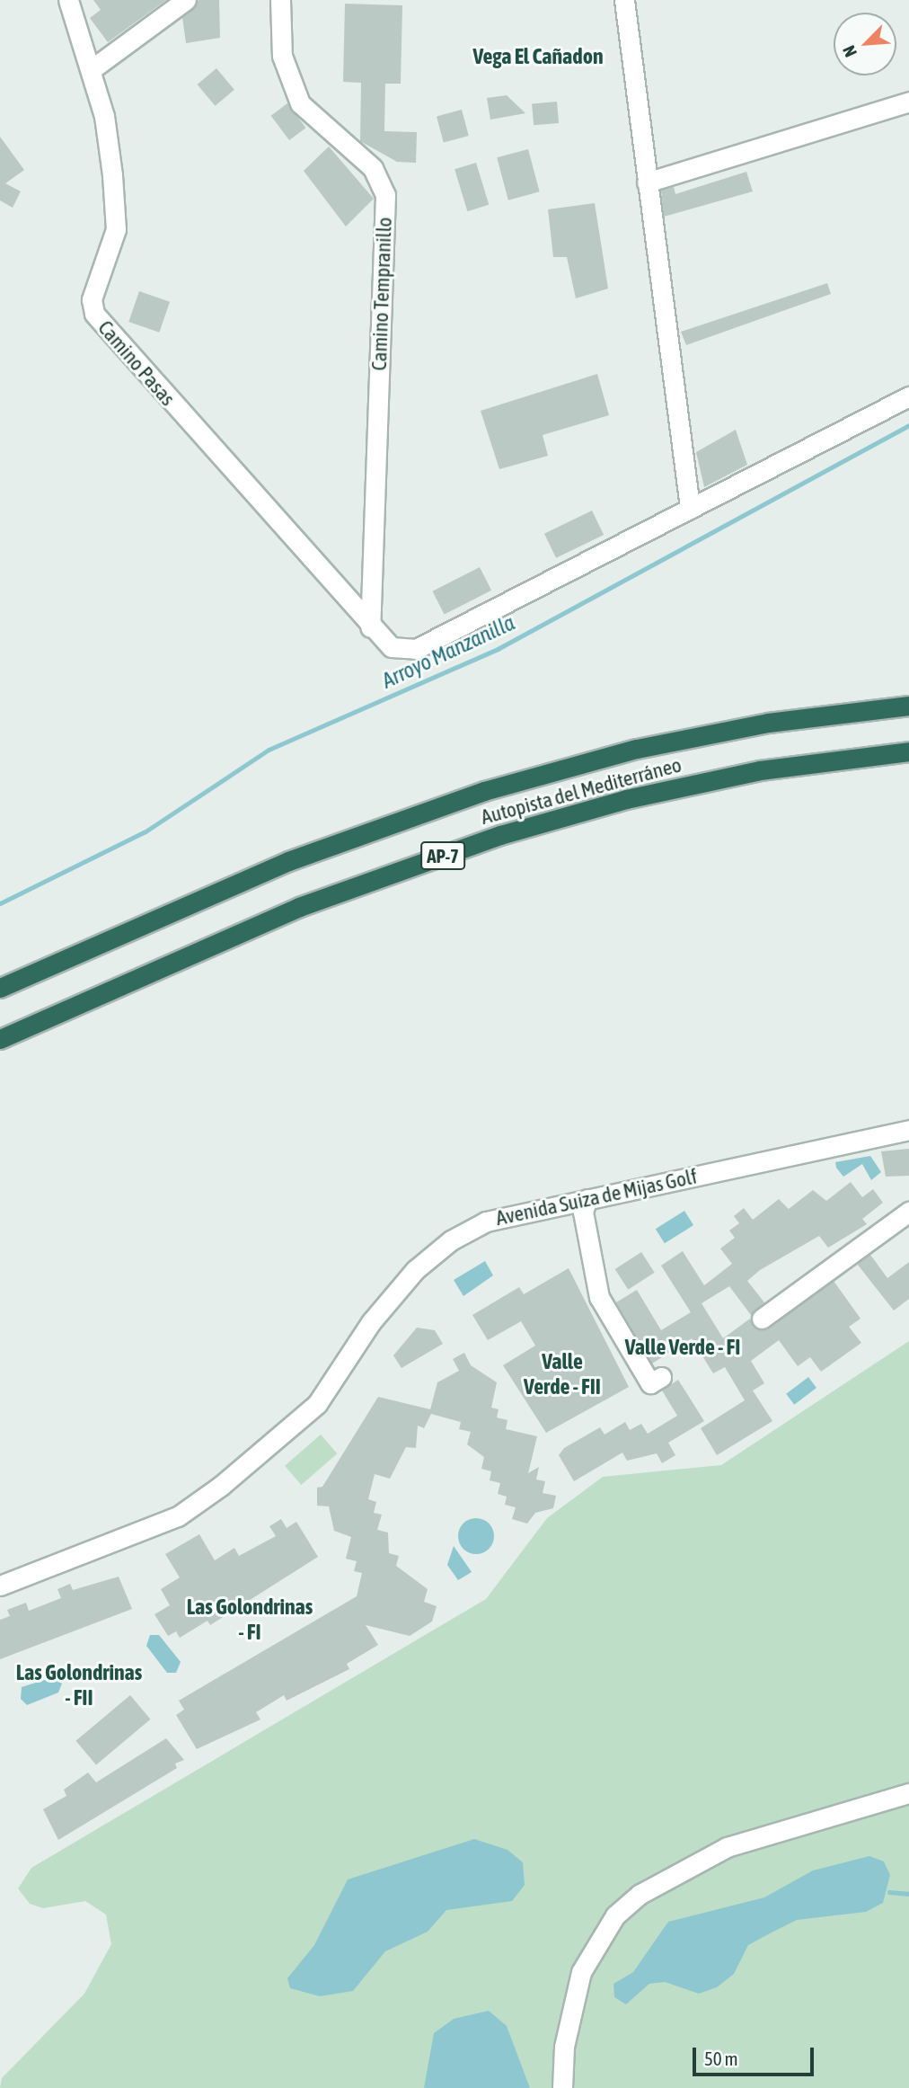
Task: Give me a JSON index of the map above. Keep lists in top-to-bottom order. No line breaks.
{"streets":{"highway":["Autopista del Mediterráneo","AP-7"],"street":["Camino Tempranillo","Camino Pasas","Avenida Suiza de Mijas Golf"]},"crossings":[["Camino Tempranillo","Camino Pasas"]],"districts":["Vega El Cañadon","Valle Verde - FI","Valle Verde - FII","Las Golondrinas - FI","Las Golondrinas - FII"],"water":["Arroyo Manzanilla"],"scale_bar":"50 m","north":"bottom left"}
